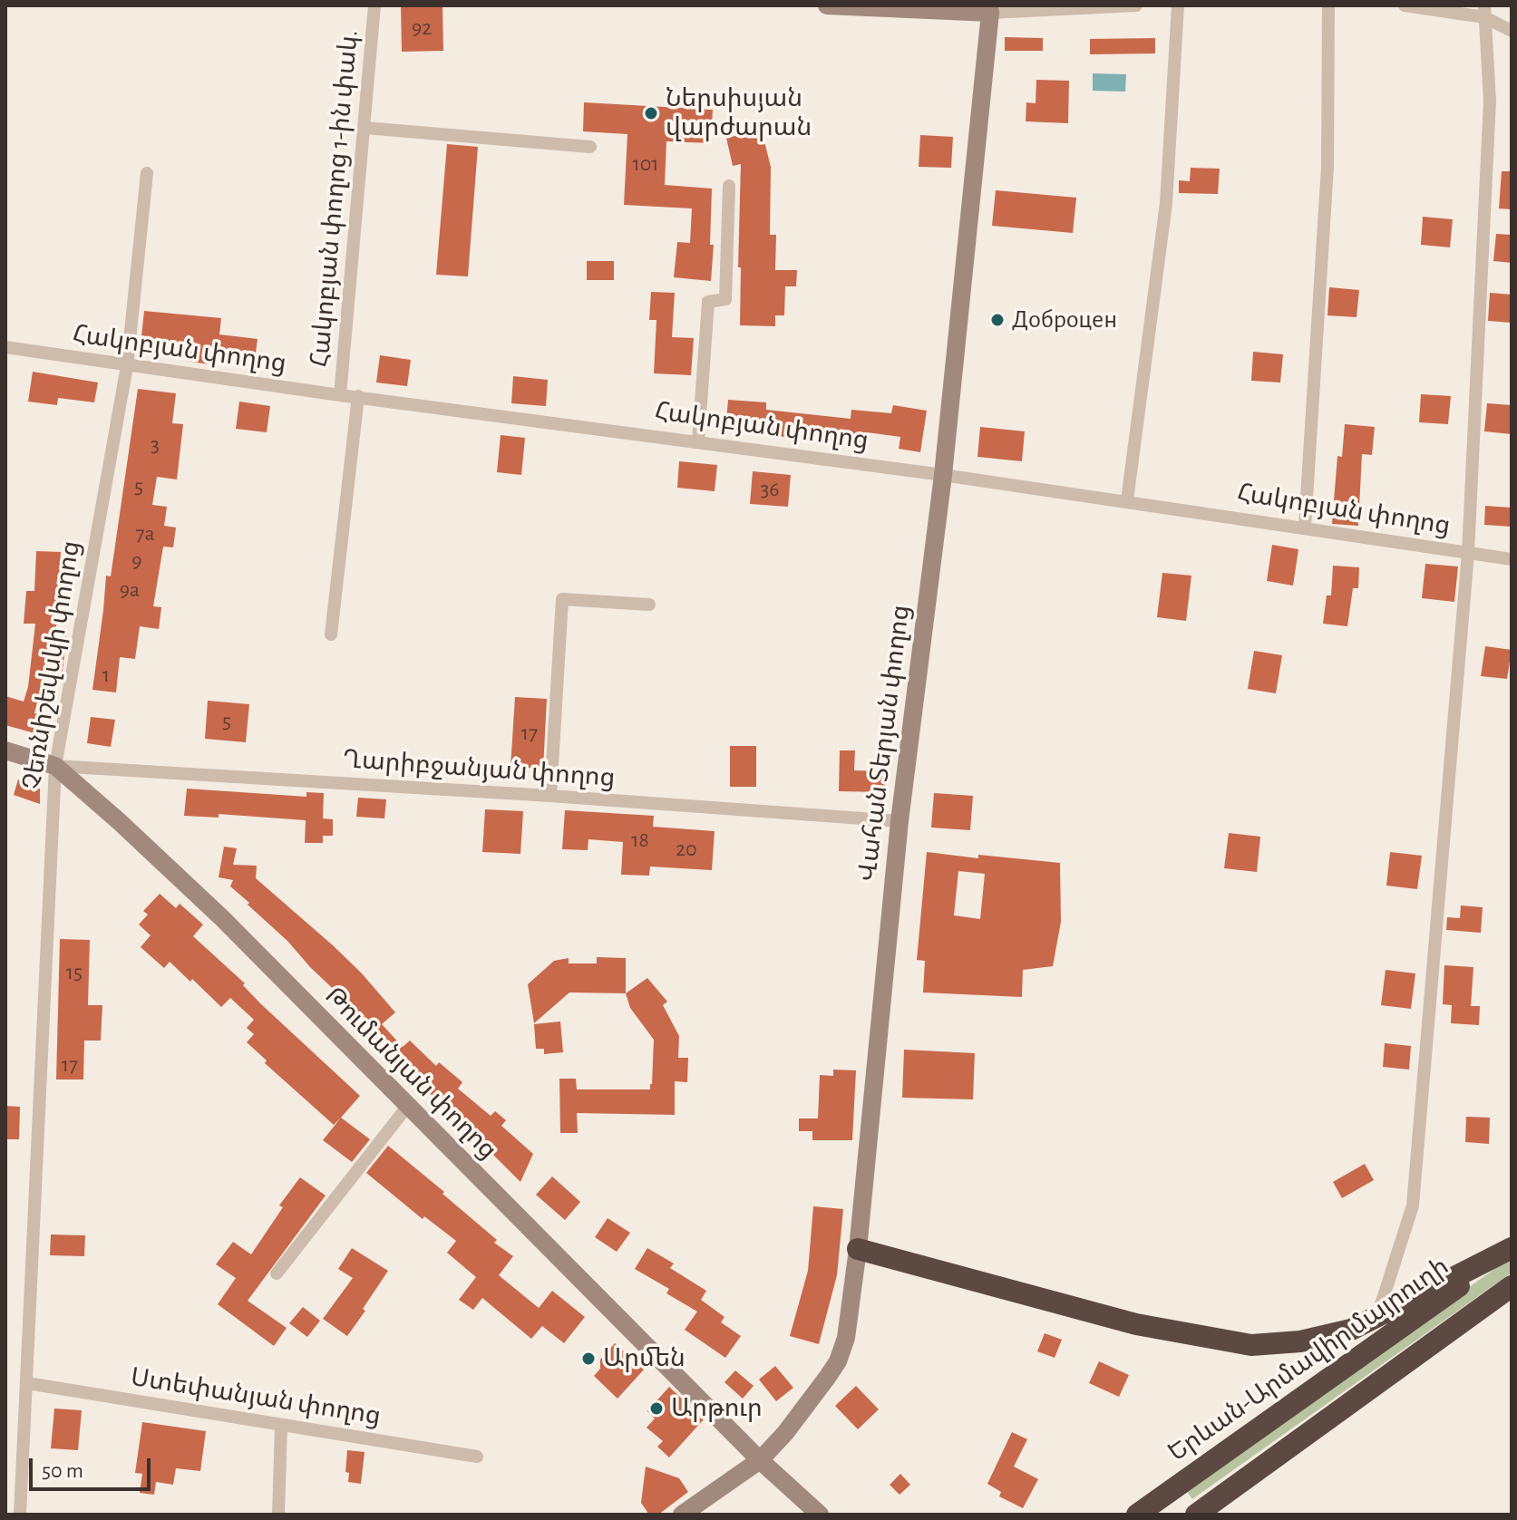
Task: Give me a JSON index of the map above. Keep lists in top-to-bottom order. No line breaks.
{"streets":{"highway":["Երևան-Արմավիր մայրուղի"],"street":["Հակոբյան փողոց 1-ին փակ․","Հակոբյան փողոց","Չեռնիշեվսկի փողոց","Վահան Տերյան փողոց","Ղարիբջանյան փողոց","Թումանյան փողոց","Ստեփանյան փողոց"]},"crossings":[["Հակոբյան փողոց 1-ին փակ․","Հակոբյան փողոց"],["Հակոբյան փողոց","Չեռնիշեվսկի փողոց"],["Հակոբյան փողոց","Վահան Տերյան փողոց"],["Չեռնիշեվսկի փողոց","Ղարիբջանյան փողոց"],["Չեռնիշեվսկի փողոց","Թումանյան փողոց"],["Չեռնիշեվսկի փողոց","Ստեփանյան փողոց"],["Վահան Տերյան փողոց","Ղարիբջանյան փողոց"],["Վահան Տերյան փողոց","Թումանյան փողոց"],["Ղարիբջանյան փողոց","Թումանյան փողոց"]],"places":["Ներսիսյան վարժարան","Доброцен","Արմեն","Արթուր"],"house_numbers":["92","101","3","5","36","7a","9","9a","1","5","17","18","20","15","17"],"scale_bar":"50 m"}
